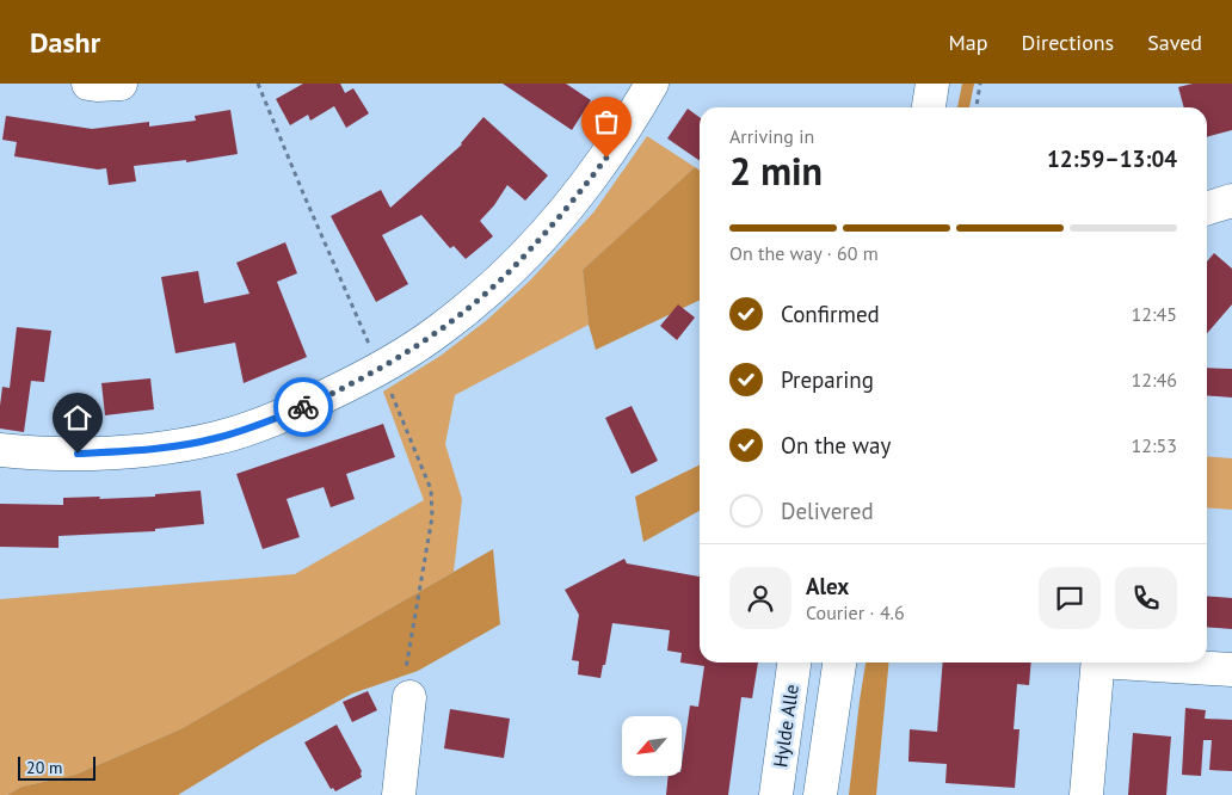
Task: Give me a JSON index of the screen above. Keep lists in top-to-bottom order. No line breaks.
{"streets":{"street":["Hylde Alle"]},"scale_bar":"20 m","north":"bottom left","page":{"header":"Dashr","nav":["Map","Directions","Saved"],"heading":["2 min","Arriving in","12:59–13:04"],"panel":["Alex","Courier · 4.6"],"bar":"On the way · 60 m","list":[["Confirmed","12:45"],["Preparing","12:46"],["On the way","12:53"],"Delivered"],"scale":"20 m"}}
